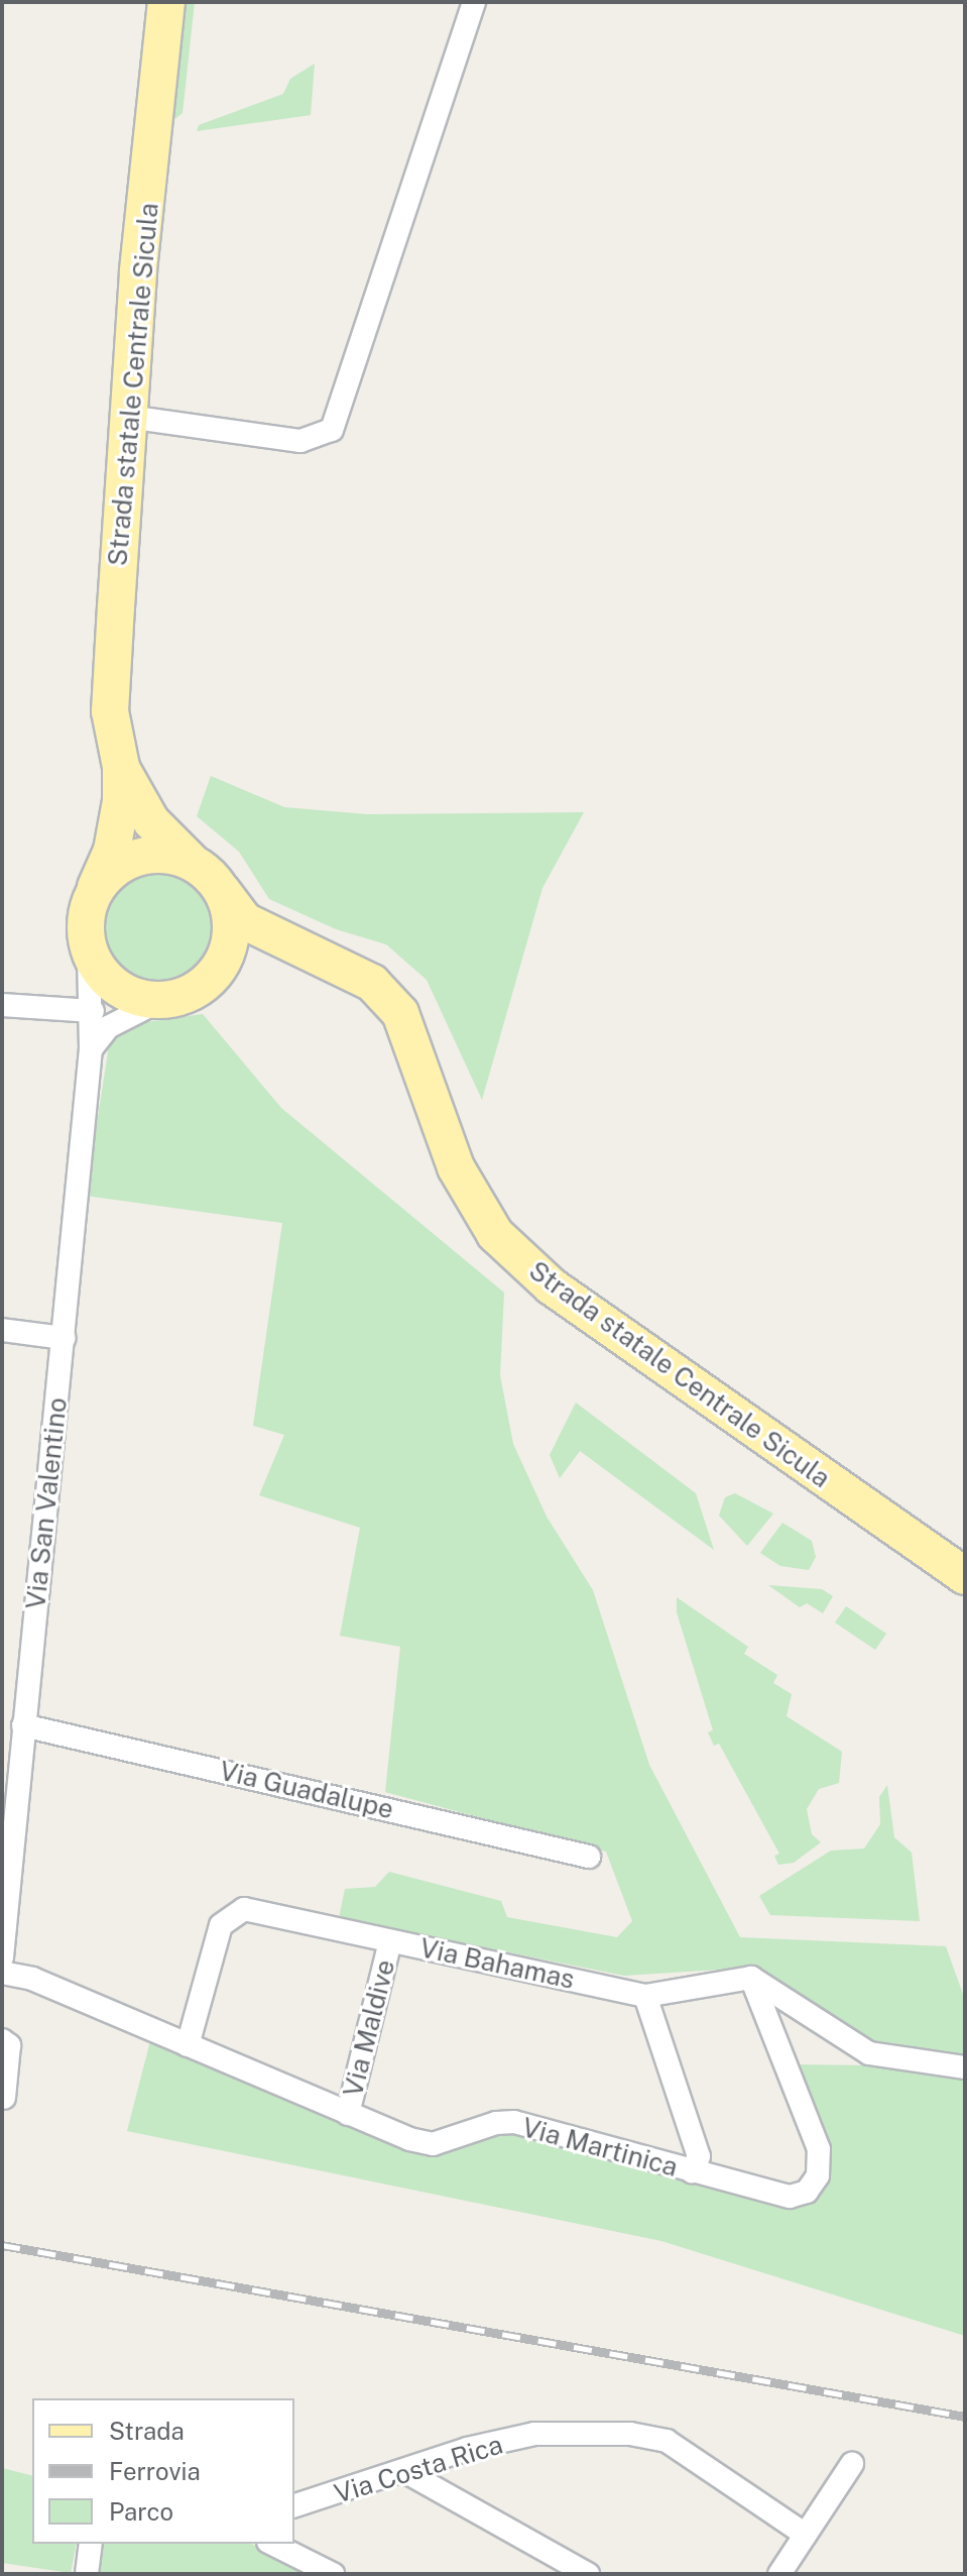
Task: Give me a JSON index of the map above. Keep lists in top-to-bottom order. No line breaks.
{"streets":{"main road":["Strada statale Centrale Sicula"],"street":["Via San Valentino","Via Guadalupe","Via Bahamas","Via Maldive","Via Martinica","Via Costa Rica"]},"crossings":[["Strada statale Centrale Sicula","Via San Valentino"],["Via San Valentino","Via Guadalupe"],["Via Bahamas","Via Maldive"],["Via Bahamas","Via Martinica"],["Via Maldive","Via Martinica"]],"legend":["Strada","Ferrovia","Parco"]}
